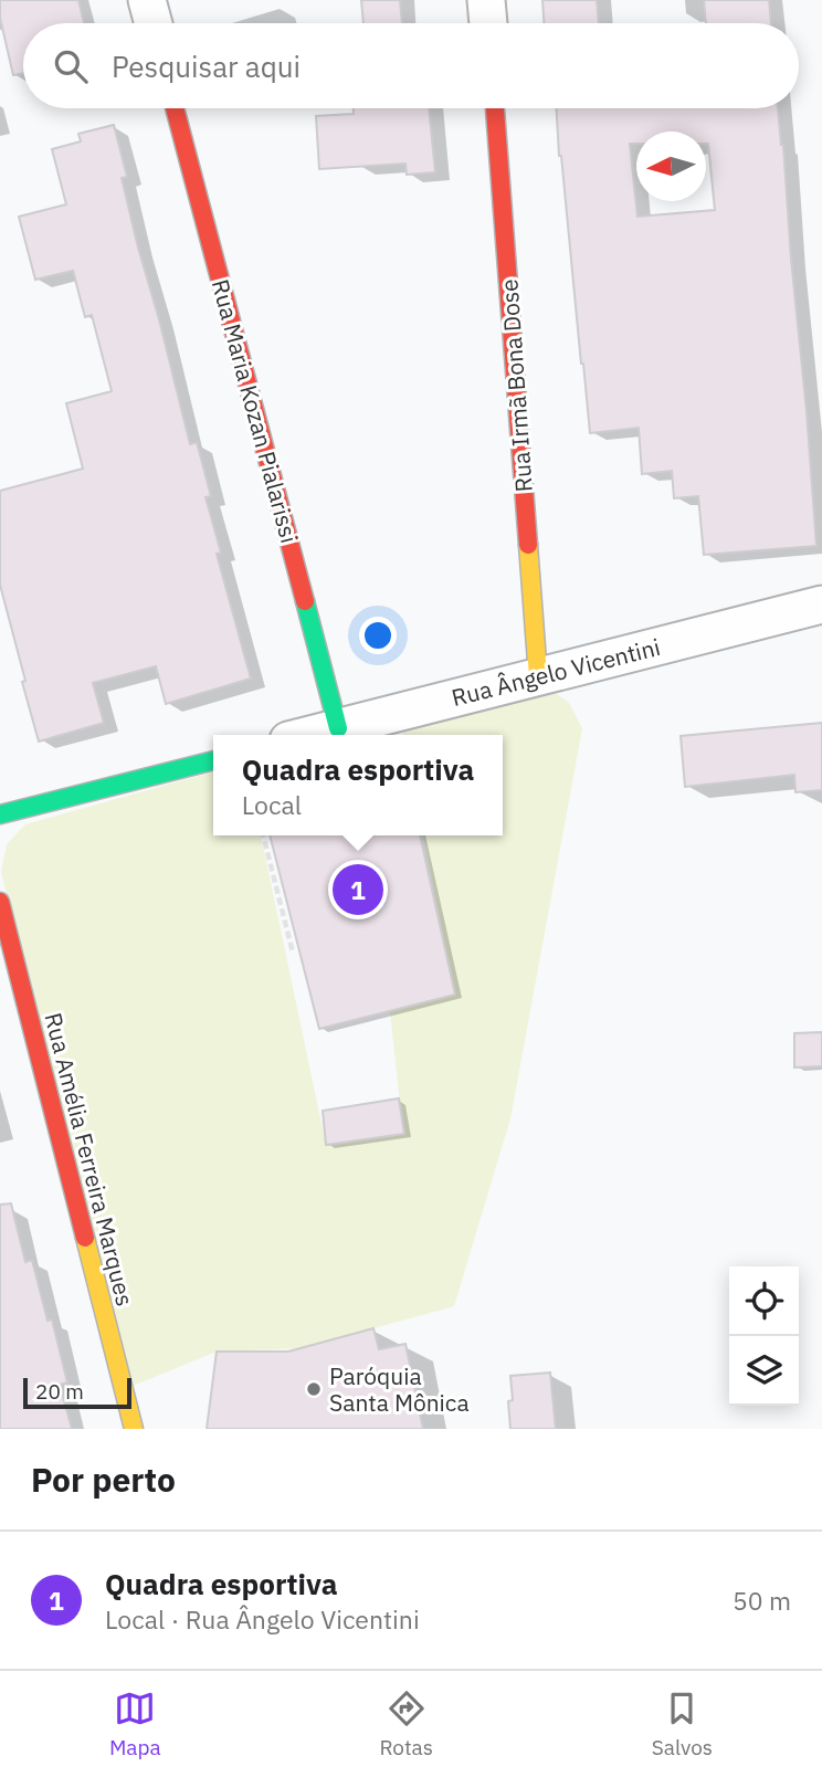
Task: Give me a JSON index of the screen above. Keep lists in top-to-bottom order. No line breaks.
{"streets":{"street":["Rua Irmã Bona Dose","Rua Maria Kozan Pialarissi","Rua Ângelo Vicentini","Rua Amélia Ferreira Marques"]},"crossings":[["Rua Irmã Bona Dose","Rua Ângelo Vicentini"],["Rua Maria Kozan Pialarissi","Rua Ângelo Vicentini"]],"places":["Paróquia Santa Mônica"],"scale_bar":"20 m","north":"left","page":{"search":"Pesquisar aqui","popup":["Quadra esportiva","Local"],"pins":"1","scale":"20 m","heading":"Por perto","list":[{"mark":"1","name":"Quadra esportiva","note":"Local · Rua Ângelo Vicentini","value":"50 m"}],"nav":["Mapa","Rotas","Salvos"]}}
